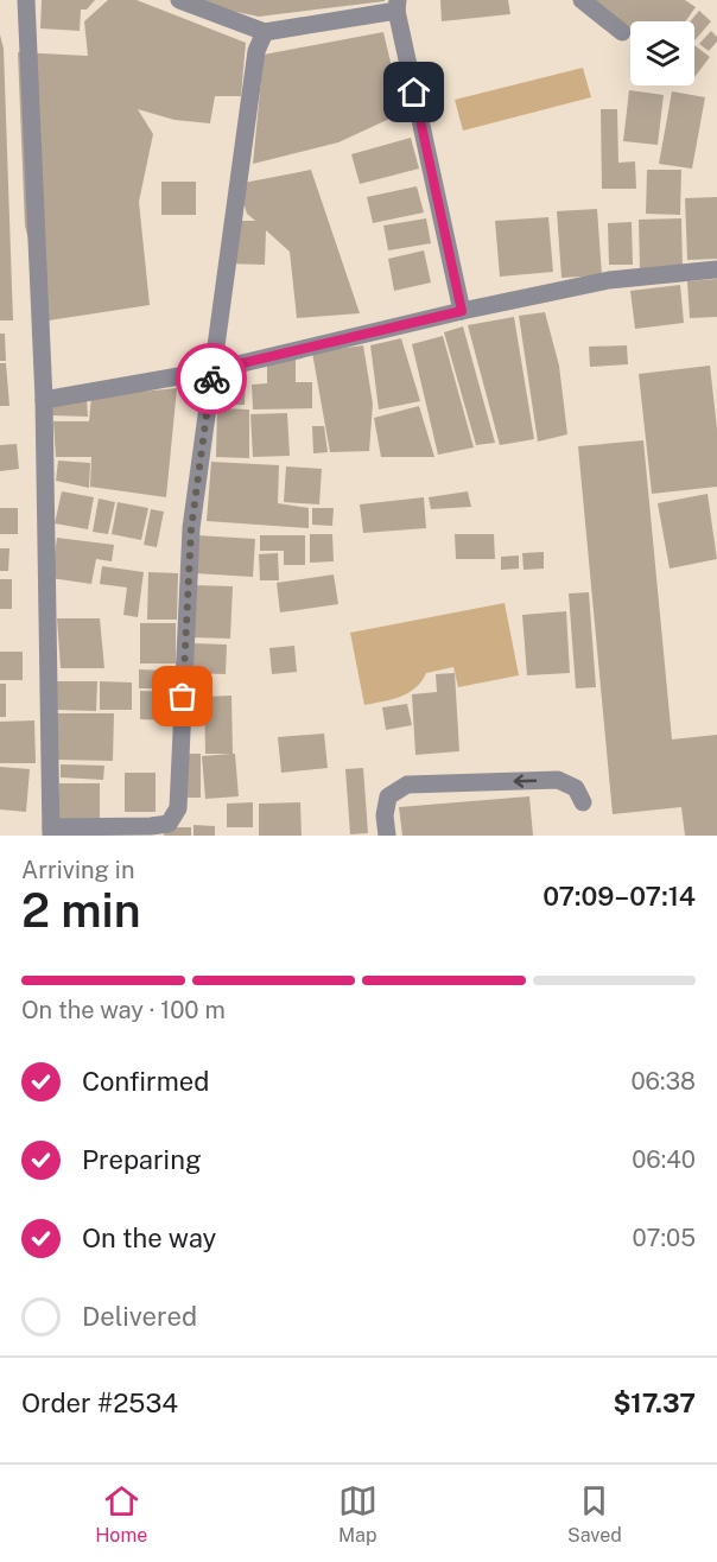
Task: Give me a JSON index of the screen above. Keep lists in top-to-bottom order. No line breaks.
{"page":{"heading":["2 min","Arriving in","07:09–07:14"],"panel":["Order #2534","$17.37"],"bar":"On the way · 100 m","list":[["Confirmed","06:38"],["Preparing","06:40"],["On the way","07:05"],"Delivered"],"tabs":["Home","Map","Saved"]}}
